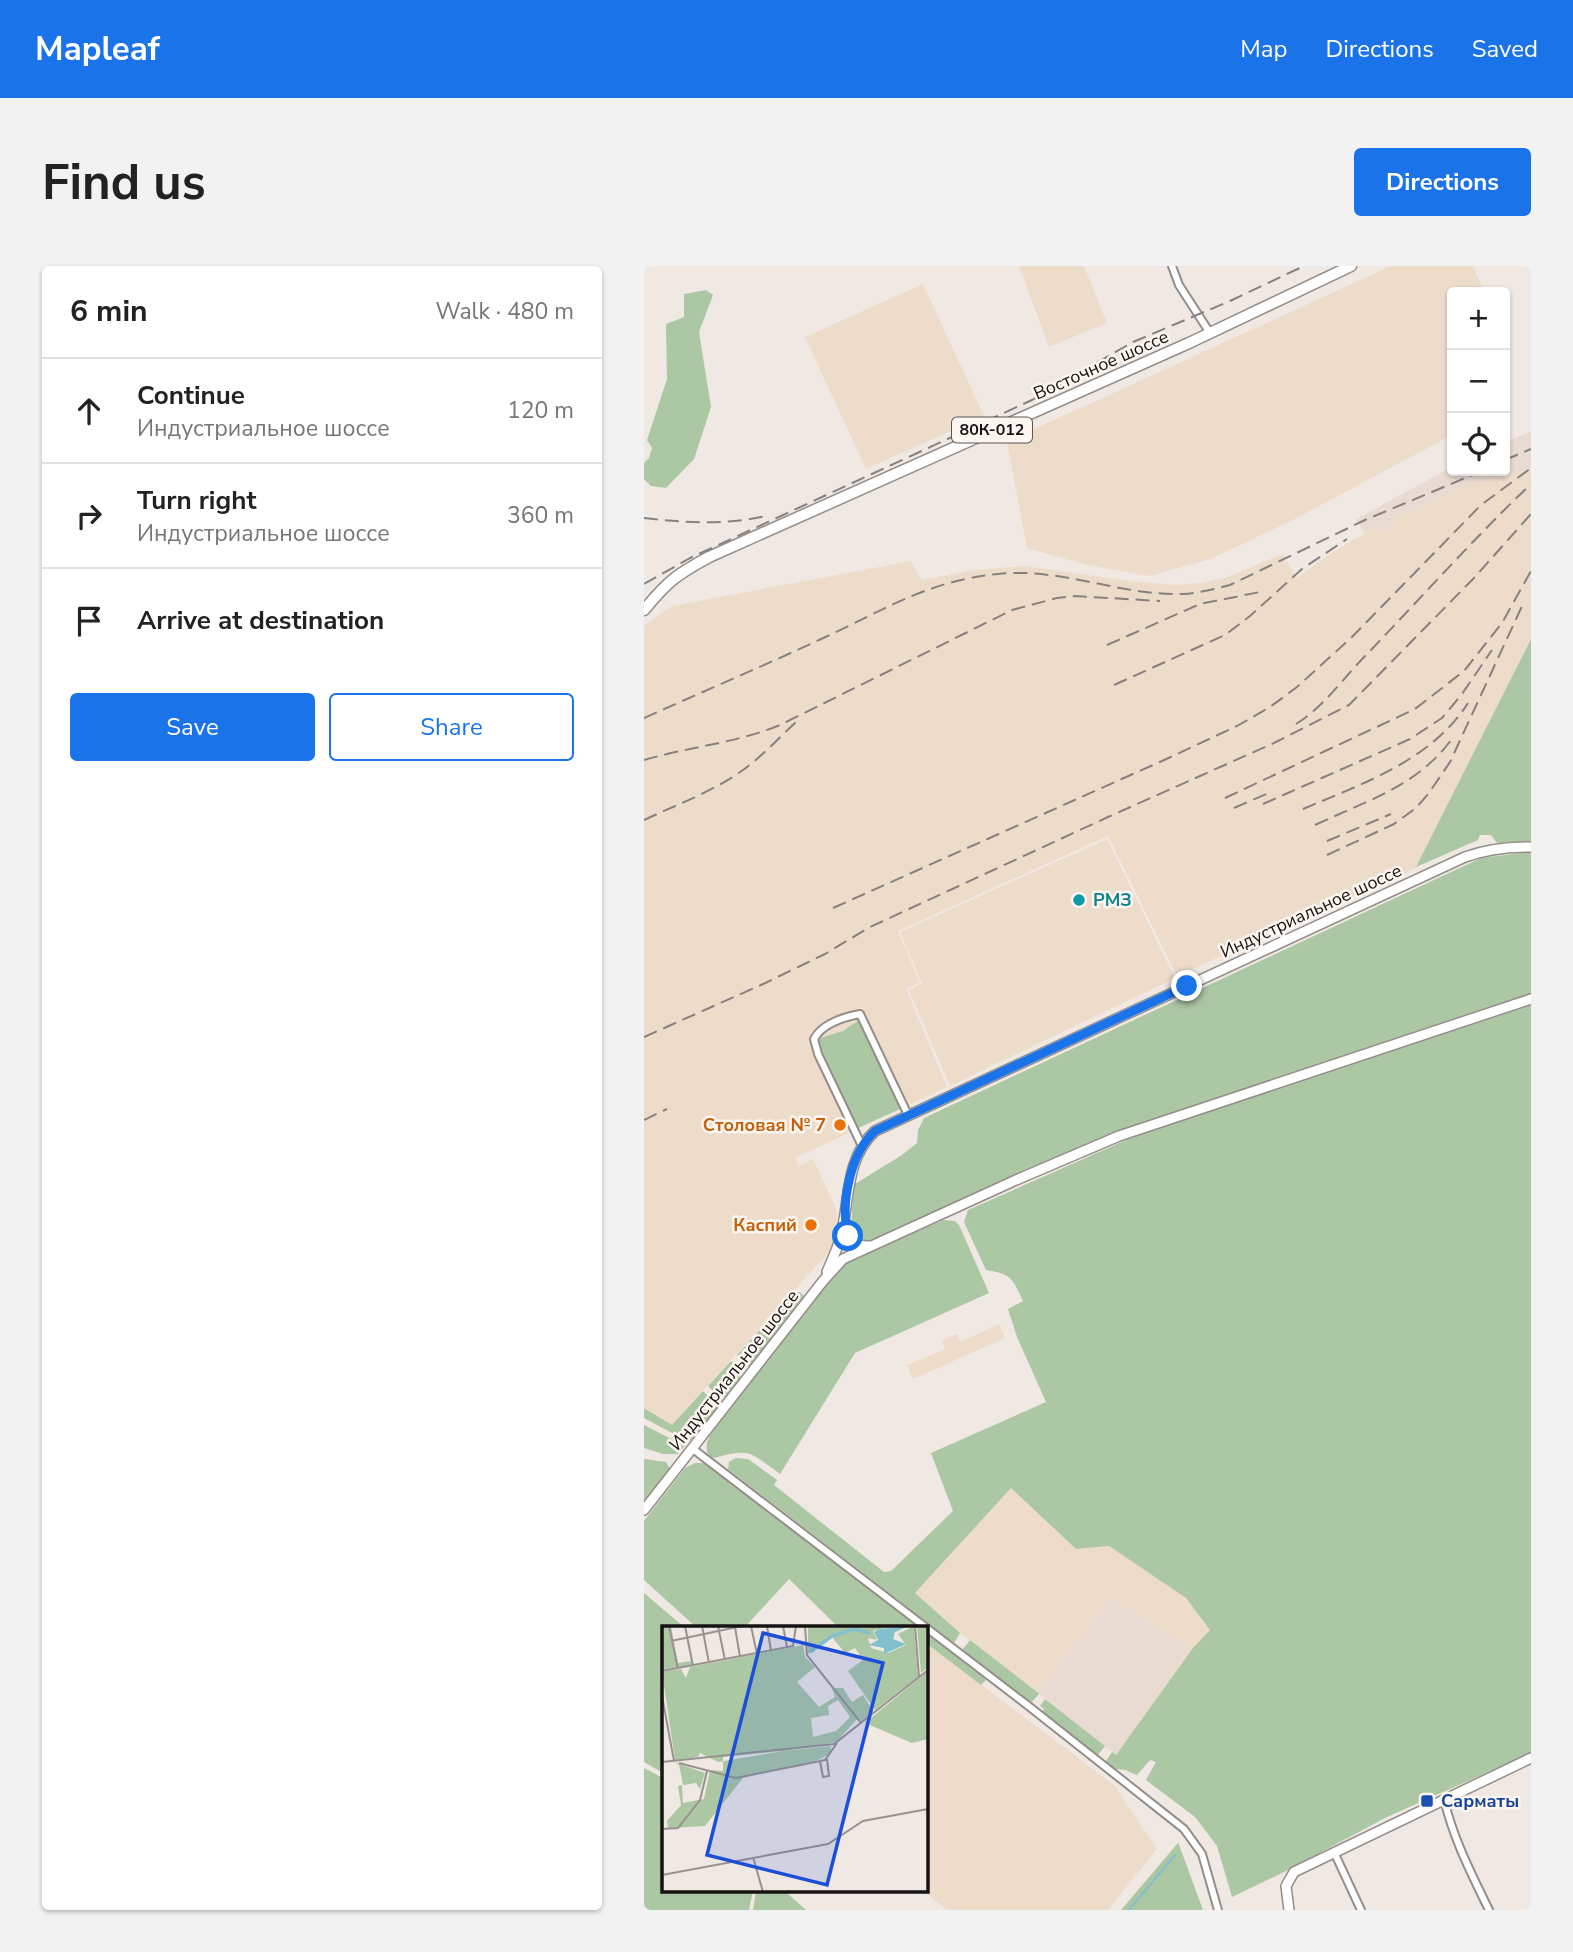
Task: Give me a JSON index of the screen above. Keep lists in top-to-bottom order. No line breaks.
{"streets":{"main road":["Восточное шоссе","80К-012","Индустриальное шоссе"]},"places":{"other":["РМЗ","Столовая № 7","Каспий"],"transit":["Сарматы"]},"page":{"header":"Mapleaf","nav":["Map","Directions","Saved"],"buttons":["Directions",["Save","Share"]],"title":"Find us","heading":["6 min","Walk · 480 m"],"map_buttons":["+","−"],"list":[["Continue","Индустриальное шоссе","120 m"],["Turn right","Индустриальное шоссе","360 m"],"Arrive at destination"]}}
